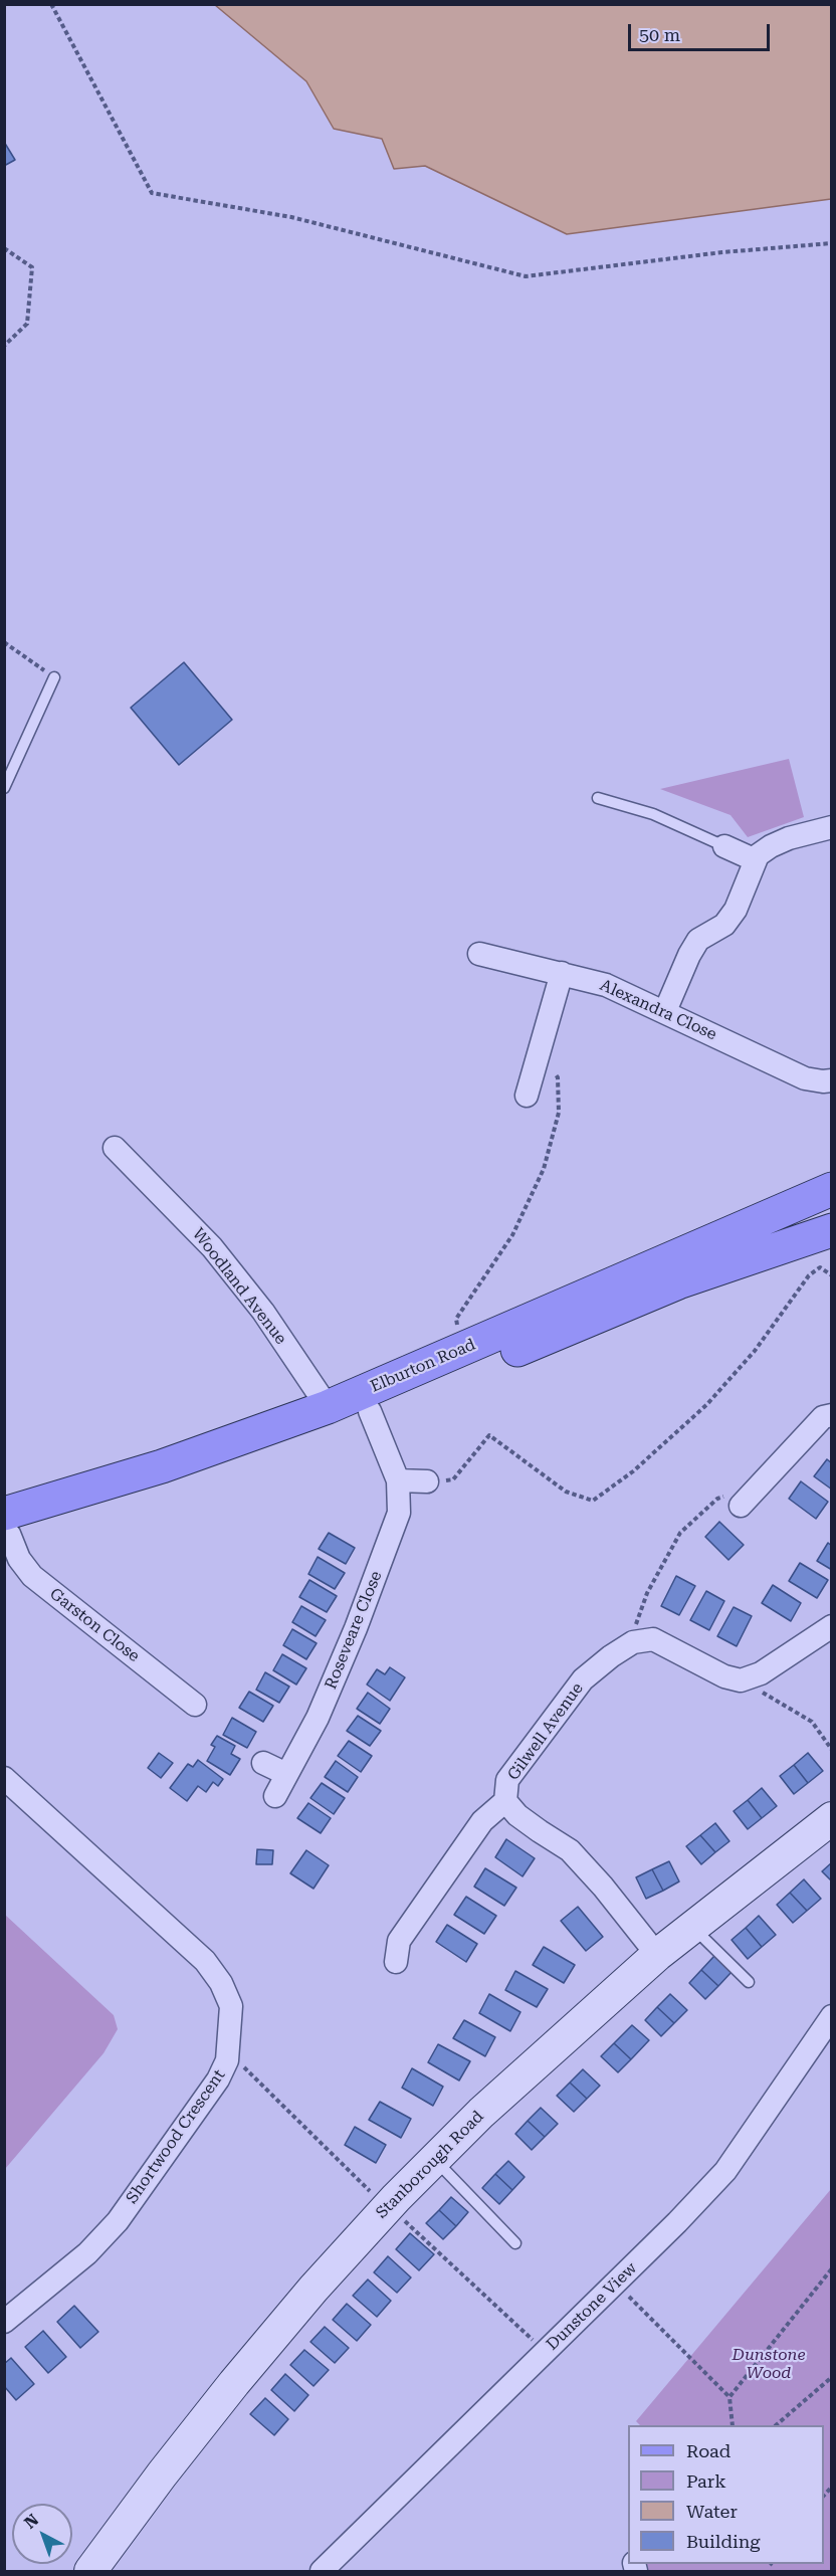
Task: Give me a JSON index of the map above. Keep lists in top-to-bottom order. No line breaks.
{"streets":{"main road":["Elburton Road"],"street":["Alexandra Close","Woodland Avenue","Garston Close","Roseveare Close","Gilwell Avenue","Shortwood Crescent","Stanborough Road","Dunstone View"]},"crossings":[["Woodland Avenue","Elburton Road"],["Elburton Road","Garston Close"],["Elburton Road","Roseveare Close"]],"parks":["Dunstone Wood"],"legend":["Road","Park","Water","Building"],"scale_bar":"50 m","north":"top left"}
